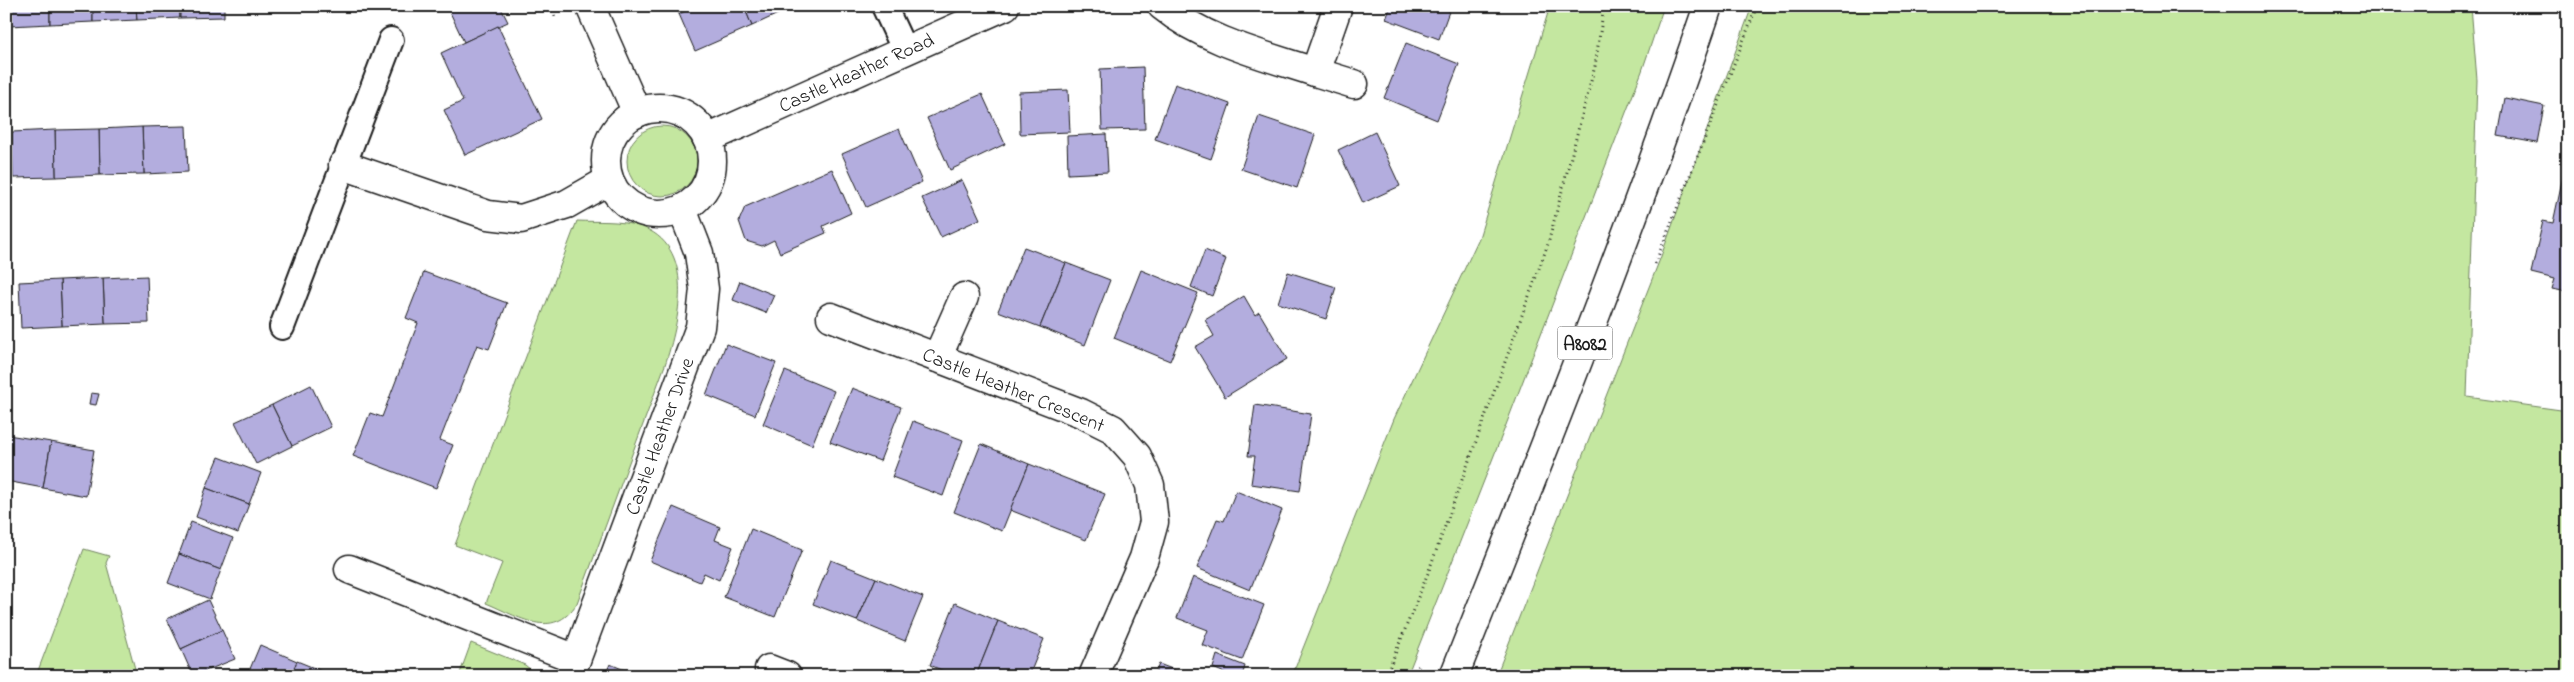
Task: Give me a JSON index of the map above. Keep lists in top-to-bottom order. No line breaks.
{"streets":{"street":["Castle Heather Road","A8082","Castle Heather Crescent","Castle Heather Drive"]},"crossings":[["Castle Heather Road","Castle Heather Drive"]]}
